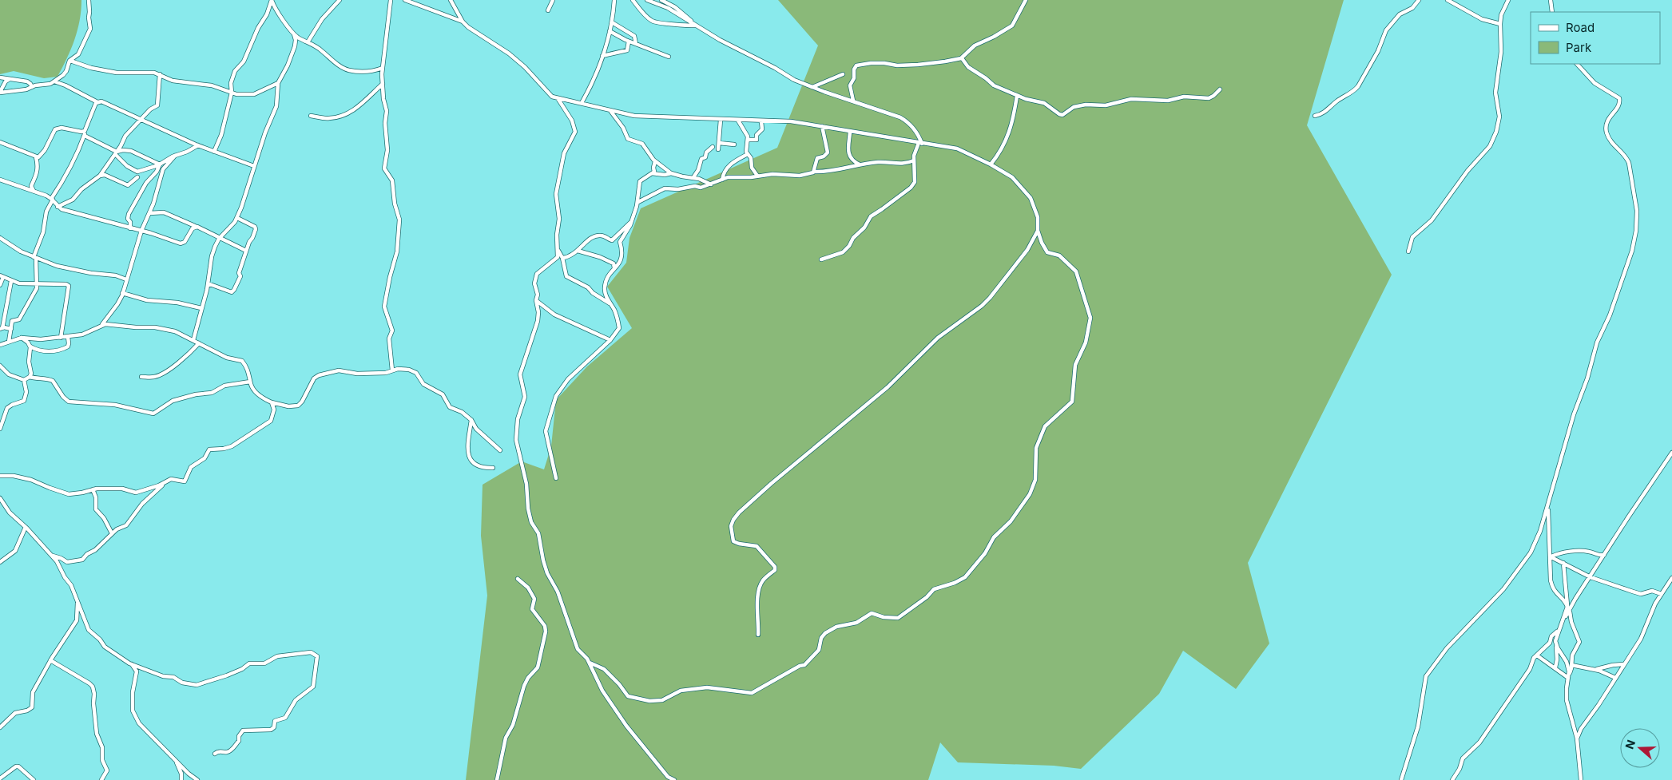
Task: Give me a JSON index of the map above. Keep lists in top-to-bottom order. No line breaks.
{"legend":["Road","Park"],"north":"left"}
